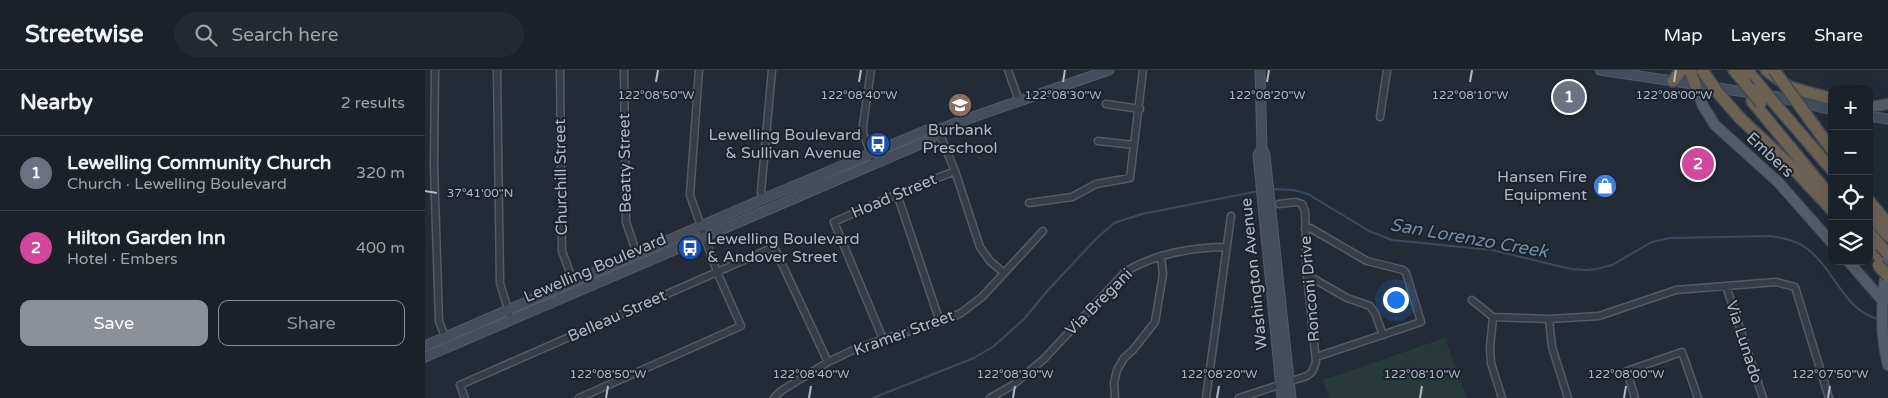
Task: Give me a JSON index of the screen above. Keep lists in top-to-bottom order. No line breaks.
{"streets":{"main road":["Embers","Lewelling Boulevard","Washington Avenue"],"street":["Beatty Street","Churchill Street","Hoad Street","Ronconi Drive","Via Bregani","Belleau Street","Kramer Street","Via Lunado"]},"crossings":[["Beatty Street","Lewelling Boulevard"],["Churchill Street","Lewelling Boulevard"],["Hoad Street","Kramer Street"],["Washington Avenue","Ronconi Drive"],["Belleau Street","Kramer Street"]],"water":["San Lorenzo Creek"],"places":{"school or university":["Burbank Preschool"],"bus stop":["Lewelling Boulevard & Sullivan Avenue","Lewelling Boulevard & Andover Street"],"shop":["Hansen Fire Equipment"]},"page":{"header":"Streetwise","search":"Search here","nav":["Map","Layers","Share"],"heading":["Nearby","2 results"],"pins":["1","2"],"map_buttons":["+","−"],"list":[{"mark":"1","name":"Lewelling Community Church","note":"Church · Lewelling Boulevard","value":"320 m"},{"mark":"2","name":"Hilton Garden Inn","note":"Hotel · Embers","value":"400 m"}],"buttons":["Save","Share"]},"coordinates":["122°08'50\"W","122°08'40\"W","122°08'30\"W","122°08'20\"W","122°08'10\"W","122°08'00\"W","37°41'00\"N","122°07'50\"W"]}
